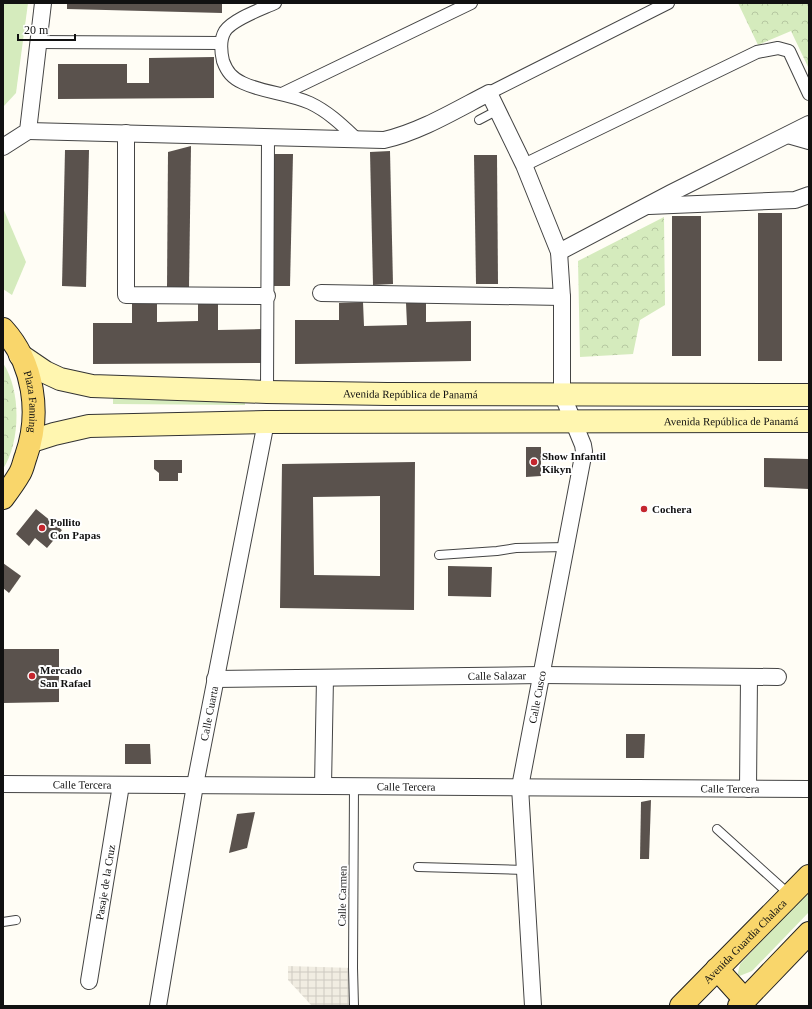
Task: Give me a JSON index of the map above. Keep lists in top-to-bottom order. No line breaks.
{"streets":{"main road":["Avenida República de Panamá","Plaza Fanning","Avenida Guardia Chalaca"],"street":["Calle Salazar","Calle Cusco","Calle Cuarta","Calle Tercera","Pasaje de la Cruz"],"lane":["Calle Carmen"]},"crossings":[["Avenida República de Panamá","Plaza Fanning"],["Avenida República de Panamá","Calle Cusco"],["Avenida República de Panamá","Calle Cuarta"],["Calle Salazar","Calle Cusco"],["Calle Salazar","Calle Cuarta"],["Calle Cusco","Calle Tercera"],["Calle Cuarta","Calle Tercera"],["Calle Tercera","Pasaje de la Cruz"],["Calle Tercera","Calle Carmen"]],"places":["Show Infantil Kikyn","Cochera","Pollito Con Papas","Mercado San Rafael"],"scale_bar":"20 m"}
